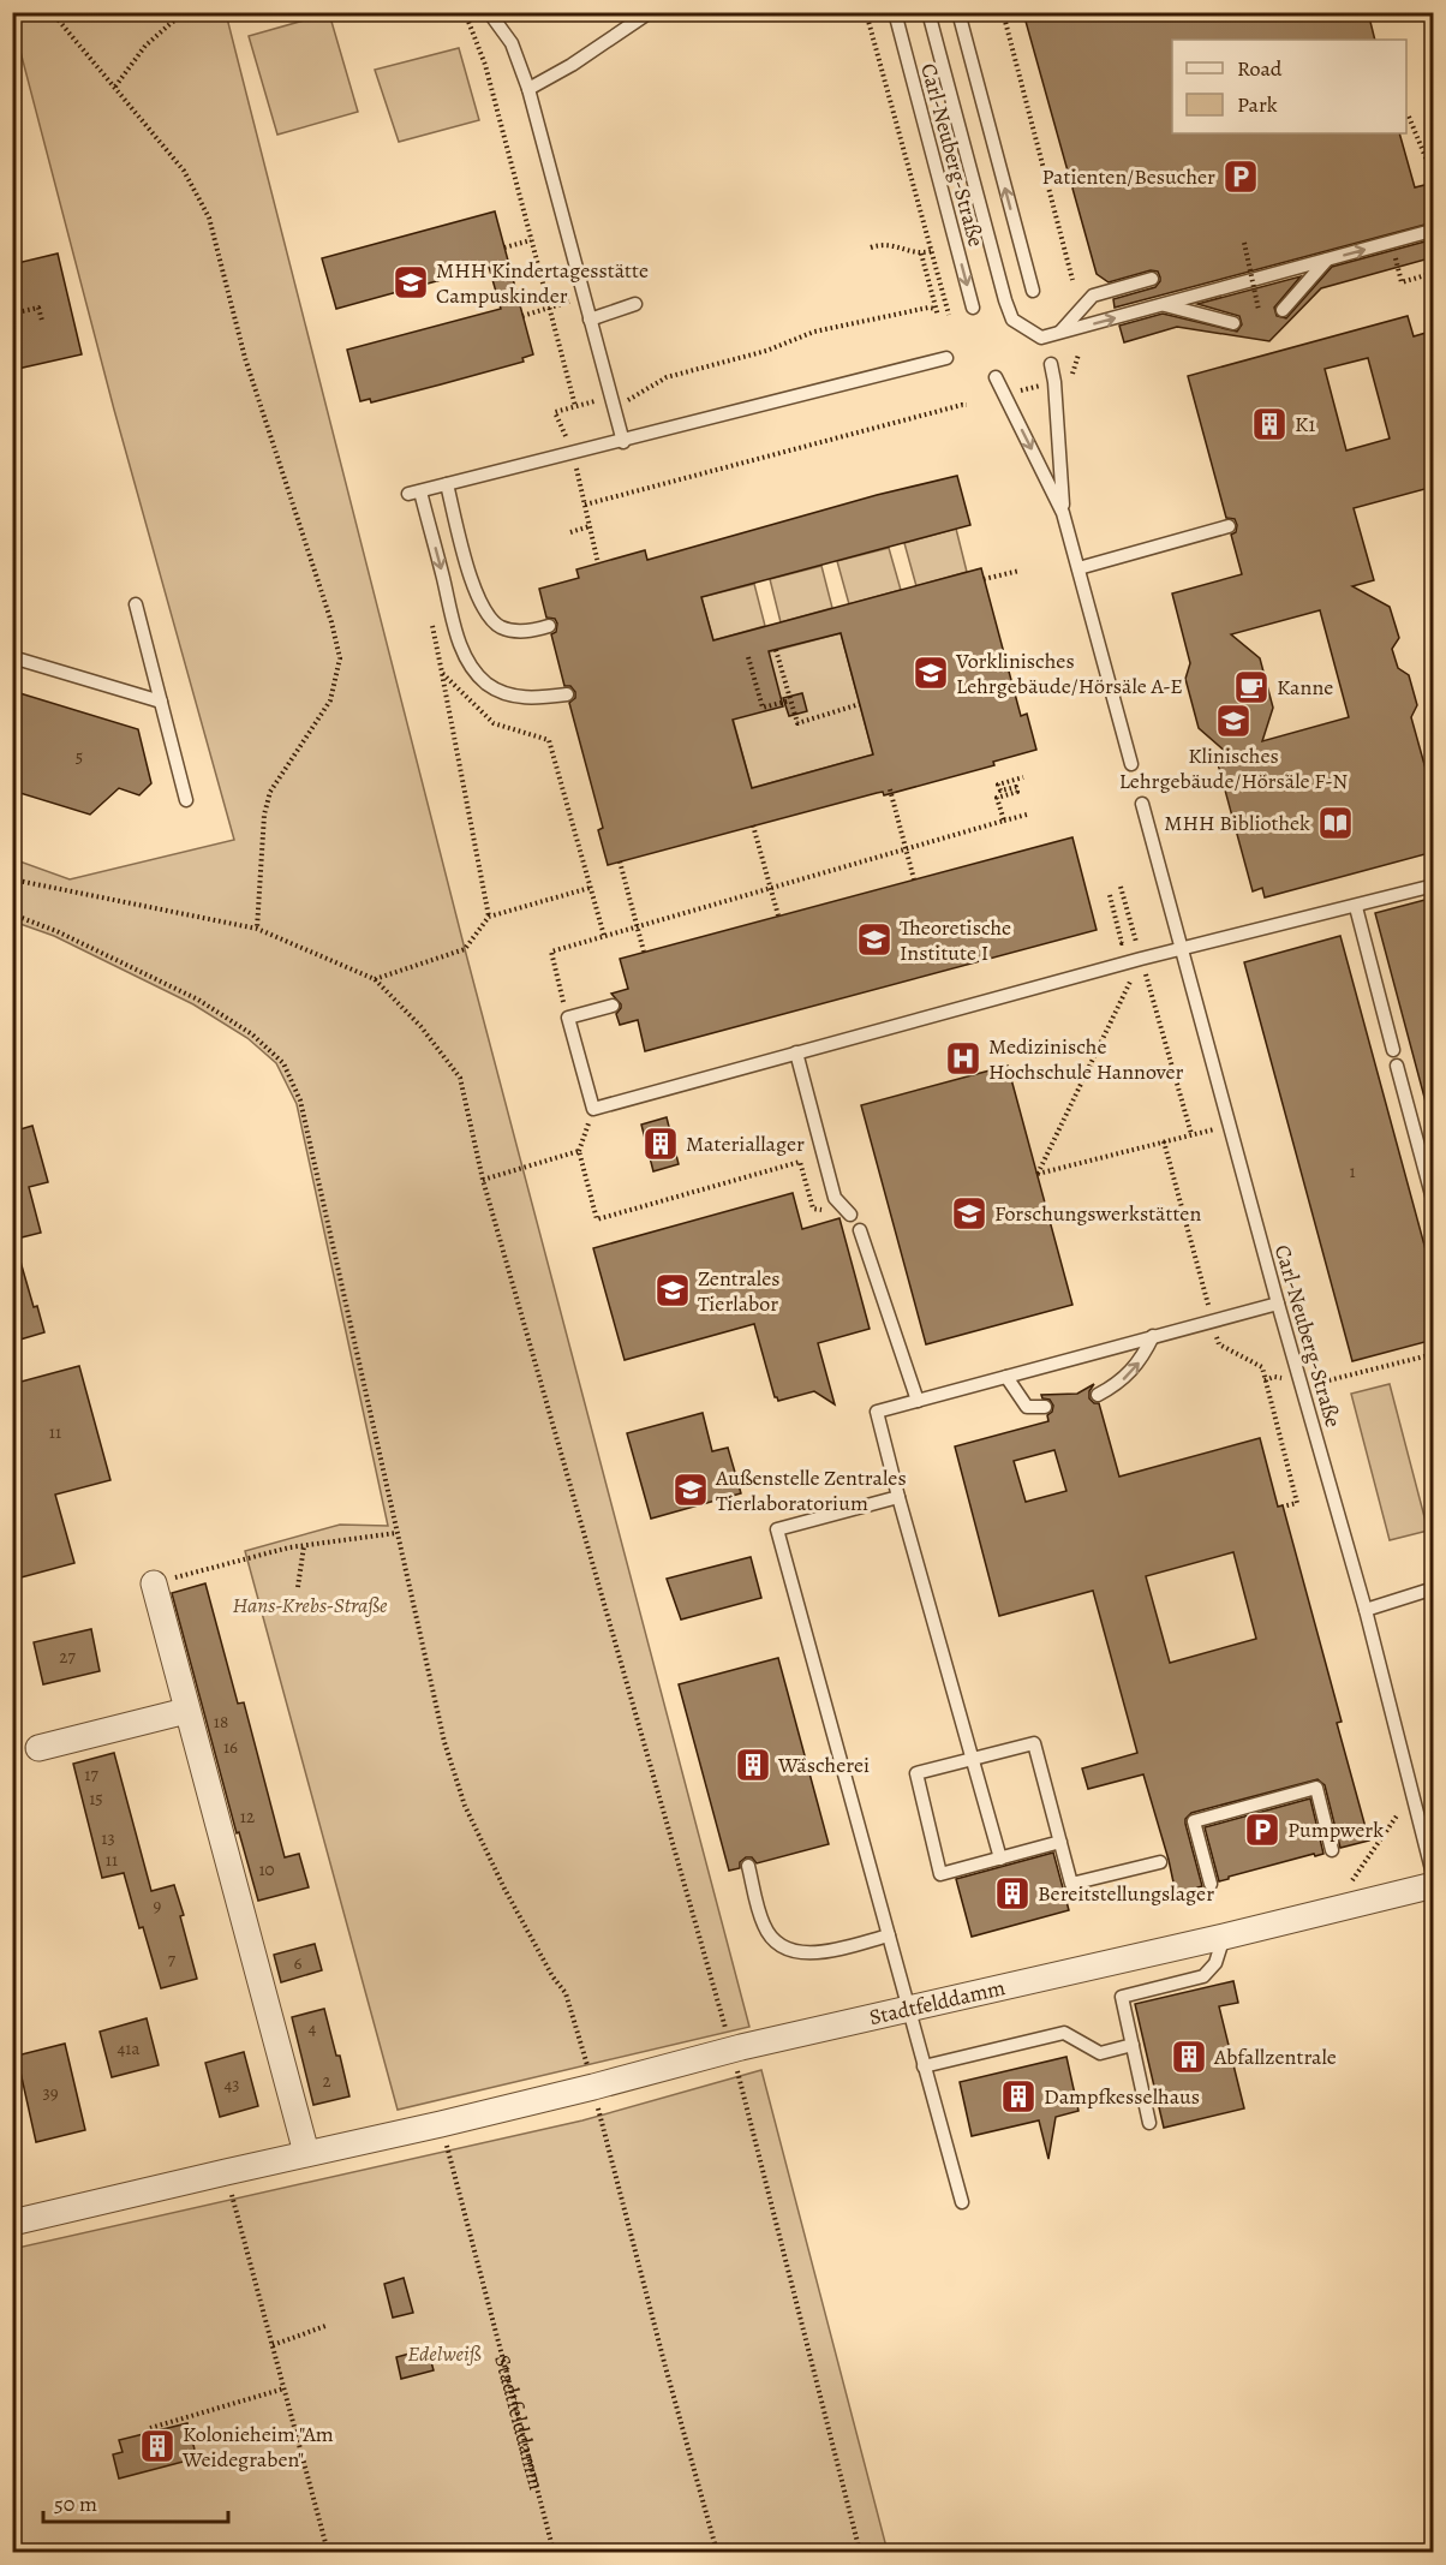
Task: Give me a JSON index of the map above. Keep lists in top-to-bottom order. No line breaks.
{"streets":{"street":["Stadtfelddamm"],"lane":["Carl-Neuberg-Straße"]},"parks":["Hans-Krebs-Straße","Edelweiß"],"places":{"parking":["Patienten/Besucher","Pumpwerk"],"school or university":["MHH Kindertagesstätte Campuskinder","Vorklinisches Lehrgebäude/Hörsäle A-E","Klinisches Lehrgebäude/Hörsäle F-N","Theoretische Institute I","Forschungswerkstätten","Zentrales Tierlabor","Außenstelle Zentrales Tierlaboratorium"],"building":["K1","Materiallager","Wäscherei","Bereitstellungslager","Abfallzentrale","Dampfkesselhaus","Kolonieheim \"Am Weidegraben\""],"cafe":["Kanne"],"library":["MHH Bibliothek"],"hospital":["Medizinische Hochschule Hannover"]},"house_numbers":["5","1","11","27","18","16","17","15","12","13","11","10","9","7","6","4","41a","2","43","39"],"legend":["Road","Park"],"scale_bar":"50 m"}
